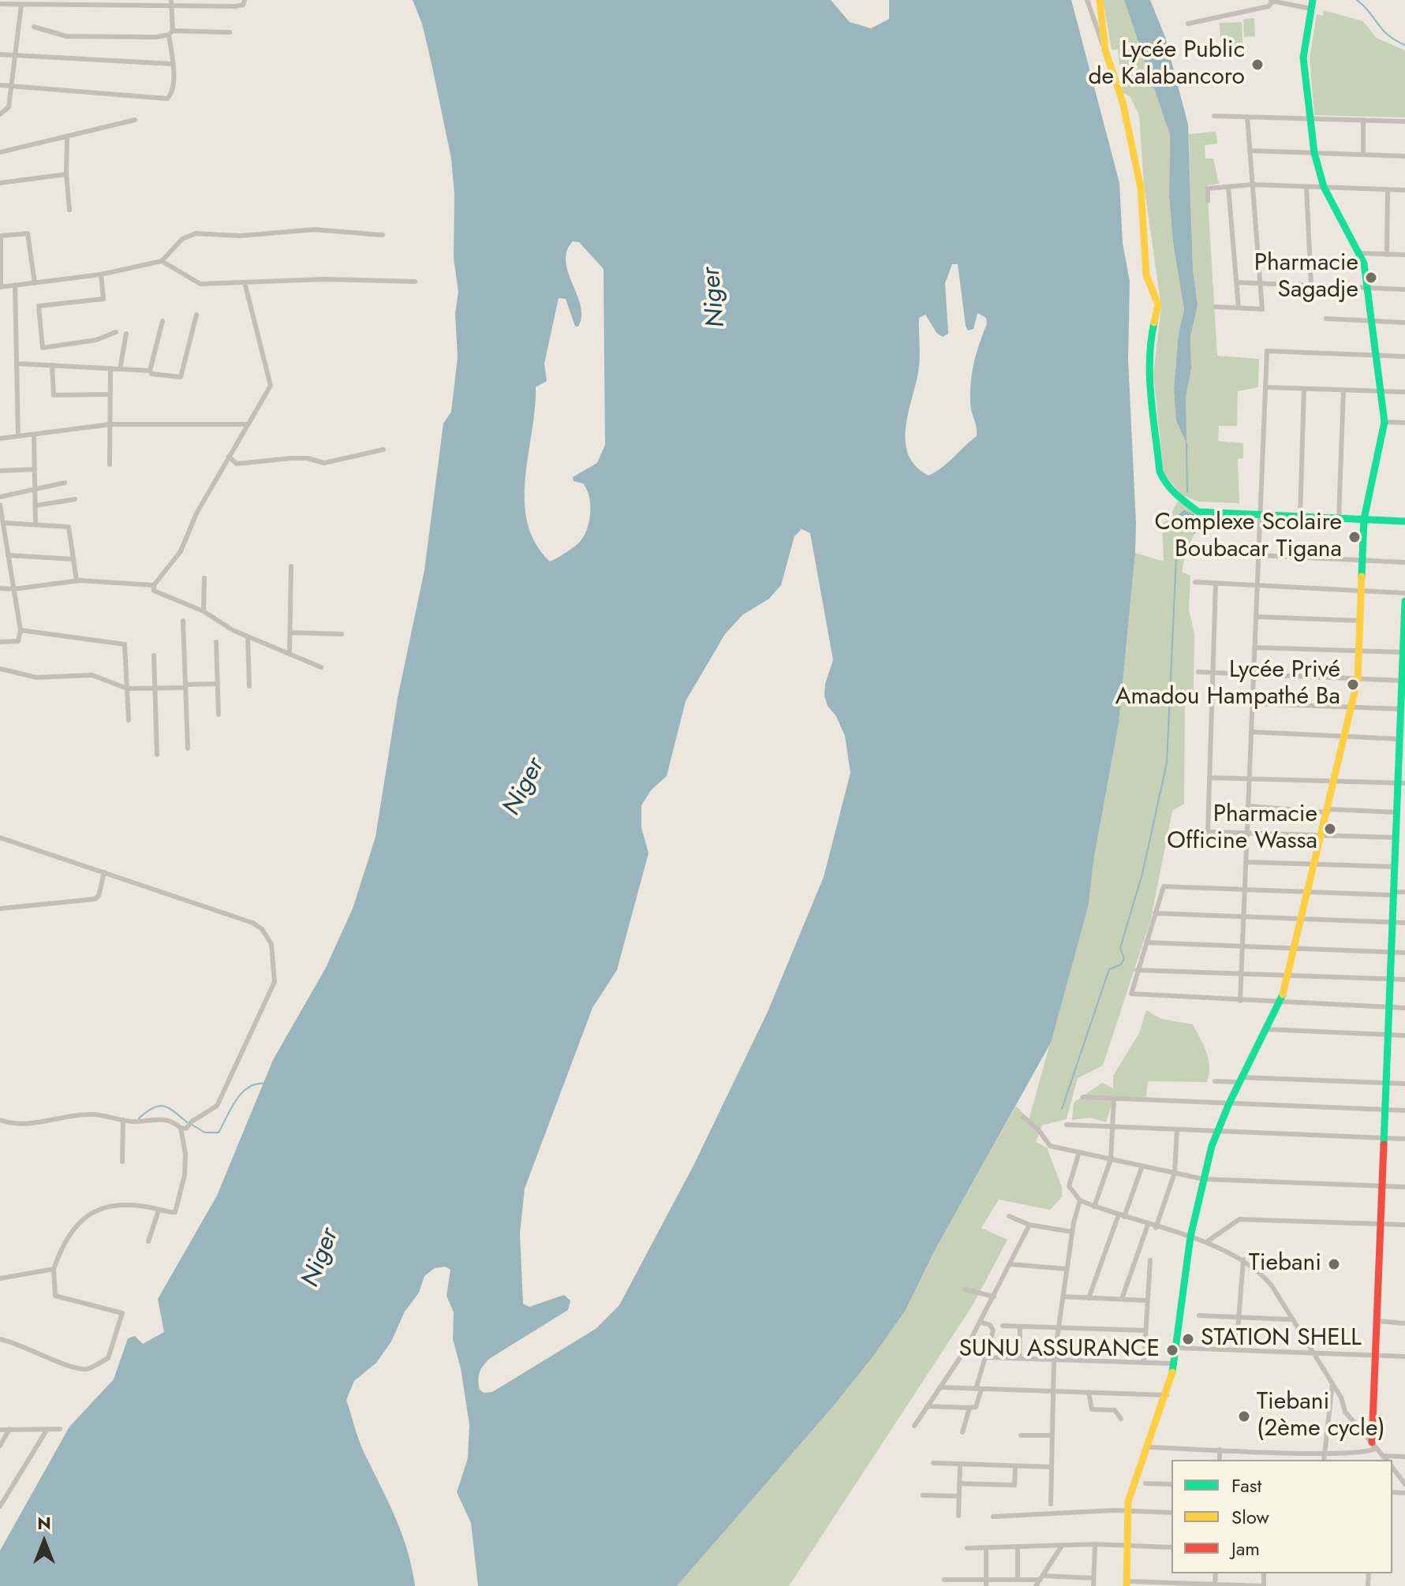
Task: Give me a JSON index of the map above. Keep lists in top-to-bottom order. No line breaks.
{"water":["Niger"],"places":["Lycée Public de Kalabancoro","Pharmacie Sagadje","Complexe Scolaire Boubacar Tigana","Lycée Privé Amadou Hampathé Ba","Pharmacie Officine Wassa","Tiebani","STATION SHELL","SUNU ASSURANCE","Tiebani (2ème cycle)"],"legend":["Fast","Slow","Jam"],"north":"top"}
